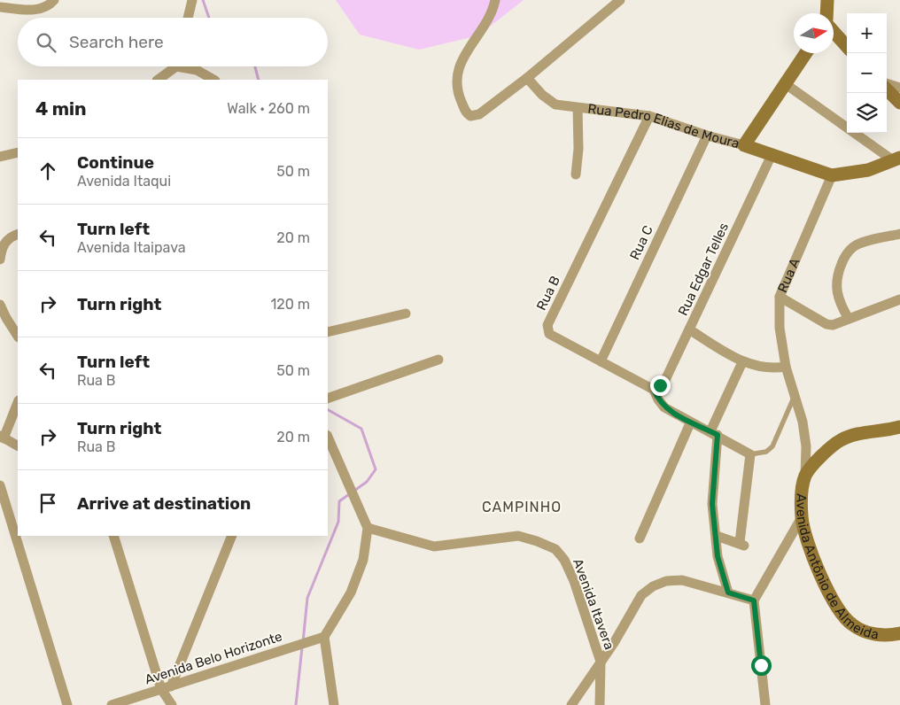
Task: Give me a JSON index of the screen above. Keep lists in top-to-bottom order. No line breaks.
{"streets":{"street":["Rua Pedro Elias de Moura","Rua C","Rua Edgar Telles","Rua A","Rua B","Avenida Antônio de Almeida","Avenida Itavera","Avenida Belo Horizonte"]},"crossings":[["Rua Pedro Elias de Moura","Rua C"],["Rua Pedro Elias de Moura","Rua Edgar Telles"],["Rua Pedro Elias de Moura","Rua A"],["Rua Pedro Elias de Moura","Rua B"],["Rua C","Rua B"],["Rua Edgar Telles","Rua B"],["Rua A","Avenida Antônio de Almeida"]],"districts":["CAMPINHO"],"north":"right","page":{"map_buttons":["+","−"],"search":"Search here","heading":["4 min","Walk · 260 m"],"list":[["Continue","Avenida Itaqui","50 m"],["Turn left","Avenida Itaipava","20 m"],["Turn right","120 m"],["Turn left","Rua B","50 m"],["Turn right","Rua B","20 m"],"Arrive at destination"]}}
